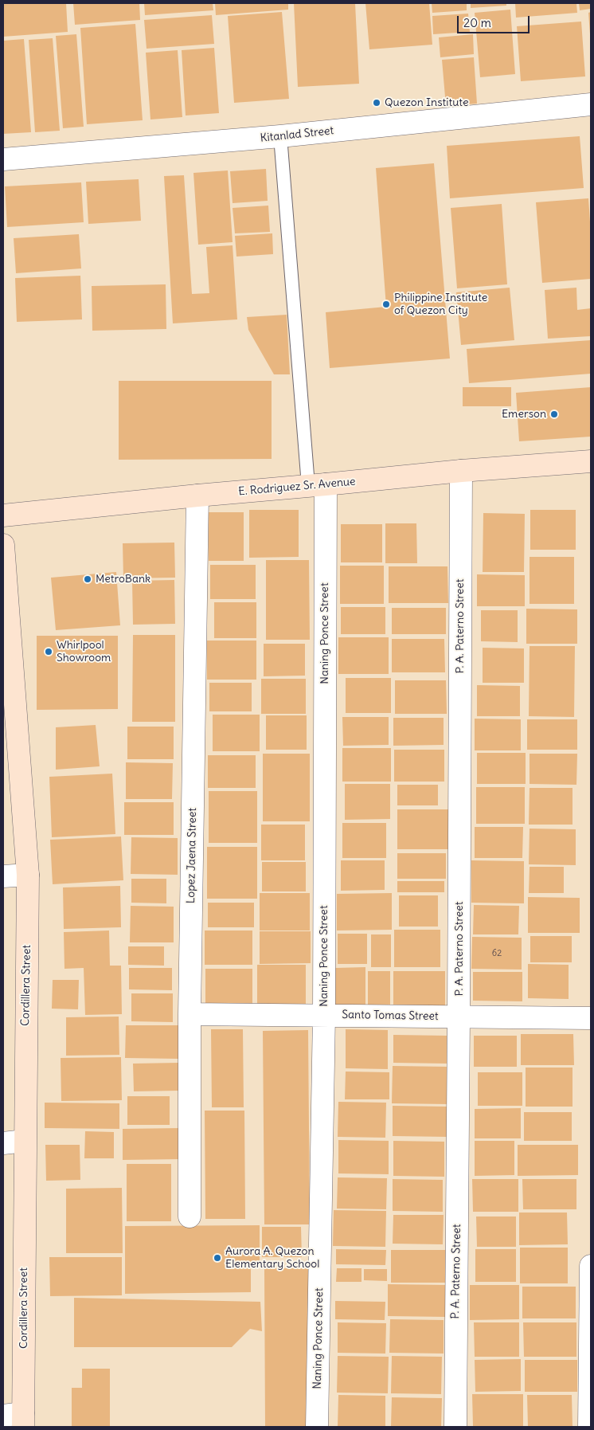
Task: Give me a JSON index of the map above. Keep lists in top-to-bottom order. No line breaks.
{"streets":{"street":["Kitanlad Street","E. Rodriguez Sr. Avenue","P. A. Paterno Street","Naning Ponce Street","Lopez Jaena Street","Cordillera Street","Santo Tomas Street"]},"crossings":[["E. Rodriguez Sr. Avenue","P. A. Paterno Street"],["E. Rodriguez Sr. Avenue","Naning Ponce Street"],["E. Rodriguez Sr. Avenue","Lopez Jaena Street"],["P. A. Paterno Street","Santo Tomas Street"],["Naning Ponce Street","Santo Tomas Street"],["Lopez Jaena Street","Santo Tomas Street"]],"places":["Quezon Institute","Philippine Institute of Quezon City","Emerson","MetroBank","Whirlpool Showroom","Aurora A. Quezon Elementary School"],"house_numbers":["62"],"scale_bar":"20 m"}
